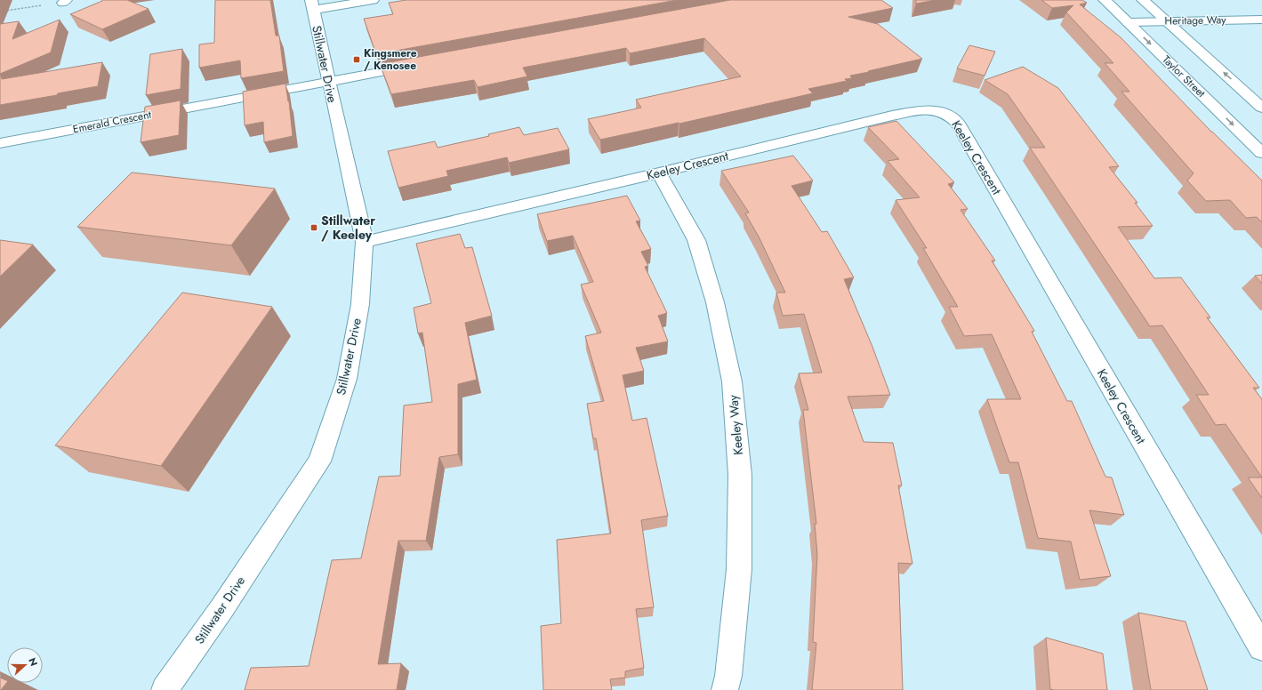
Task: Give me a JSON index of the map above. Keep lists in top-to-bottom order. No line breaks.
{"streets":{"street":["Heritage Way","Stillwater Drive","Taylor Street","Emerald Crescent","Keeley Crescent","Keeley Way"]},"crossings":[["Heritage Way","Taylor Street"],["Stillwater Drive","Emerald Crescent"],["Stillwater Drive","Keeley Crescent"],["Keeley Crescent","Keeley Way"]],"places":{"transit":["Kingsmere / Kenosee","Stillwater / Keeley"]},"north":"right"}
